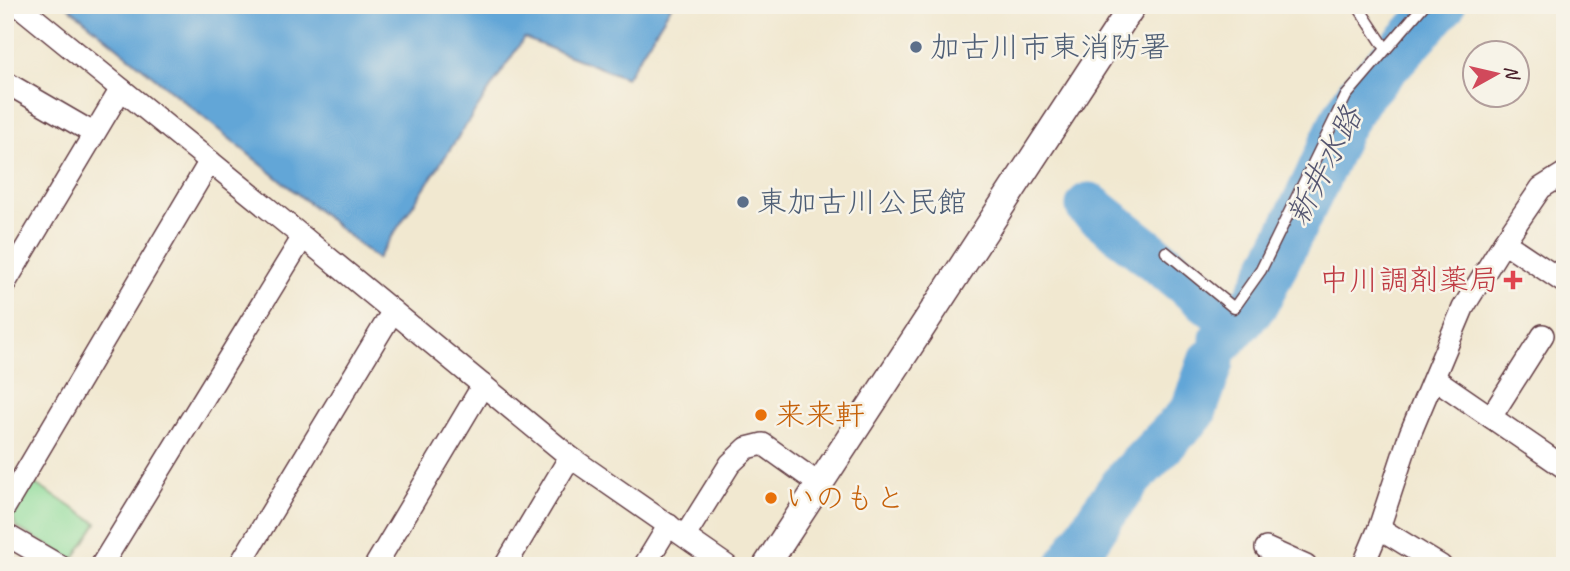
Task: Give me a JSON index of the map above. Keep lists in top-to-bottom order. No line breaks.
{"water":["新井水路"],"places":{"other":["加古川市東消防署","東加古川公民館","来来軒","いのもと"],"health":["中川調剤薬局"]},"north":"right"}
